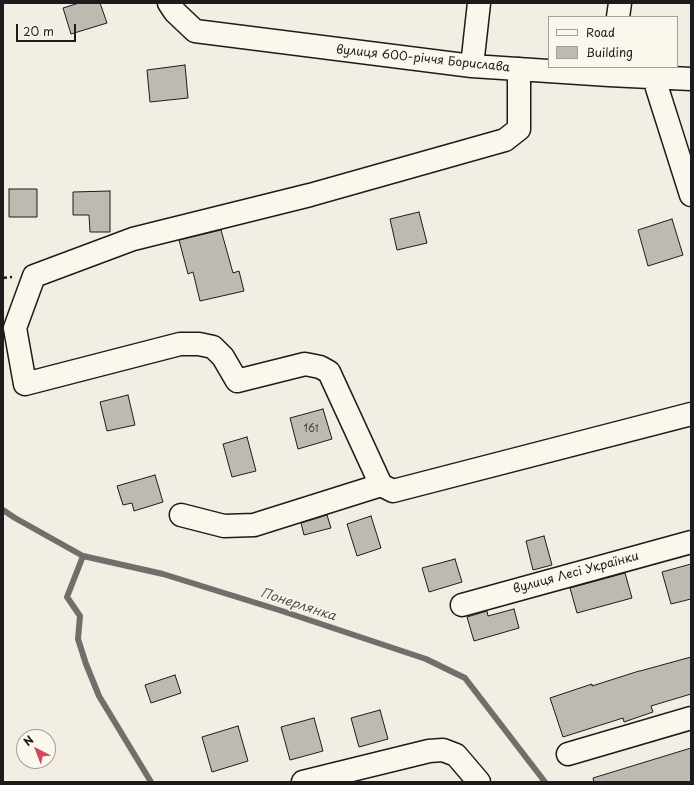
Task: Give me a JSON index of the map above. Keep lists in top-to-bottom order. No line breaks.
{"streets":{"street":["вулиця 600-річчя Борислава","вулиця Лесі Українки"]},"water":["Понерлянка"],"house_numbers":["161"],"legend":["Road","Building"],"scale_bar":"20 m","north":"top left"}
